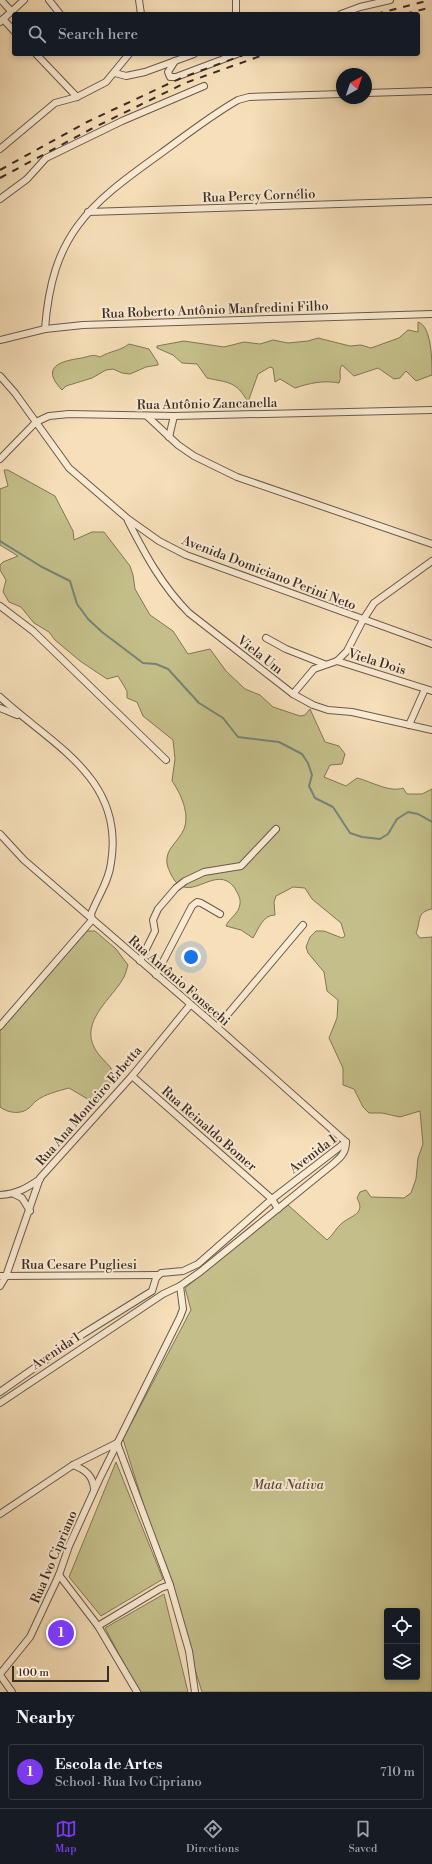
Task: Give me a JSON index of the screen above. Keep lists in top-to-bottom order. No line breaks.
{"streets":{"street":["Rua Percy Cornélio","Rua Roberto Antônio Manfredini Filho","Rua Antônio Zancanella","Avenida Domiciano Perini Neto","Viela Um","Viela Dois","Rua Antônio Fonsechi","Rua Ana Monteiro Erbetta","Rua Reinaldo Bomer","Avenida 1","Rua Cesare Pugliesi","Rua Ivo Cipriano"]},"crossings":[["Rua Antônio Zancanella","Avenida Domiciano Perini Neto"],["Avenida Domiciano Perini Neto","Viela Um"],["Rua Antônio Fonsechi","Rua Ana Monteiro Erbetta"],["Rua Antônio Fonsechi","Avenida 1"],["Rua Ana Monteiro Erbetta","Rua Reinaldo Bomer"],["Rua Ana Monteiro Erbetta","Rua Cesare Pugliesi"],["Rua Reinaldo Bomer","Avenida 1"],["Avenida 1","Rua Cesare Pugliesi"],["Avenida 1","Rua Ivo Cipriano"]],"parks":["Mata Nativa"],"scale_bar":"100 m","north":"top right","page":{"search":"Search here","pins":"1","scale":"100 m","heading":"Nearby","list":[{"mark":"1","name":"Escola de Artes","note":"School · Rua Ivo Cipriano","value":"710 m"}],"nav":["Map","Directions","Saved"]}}
